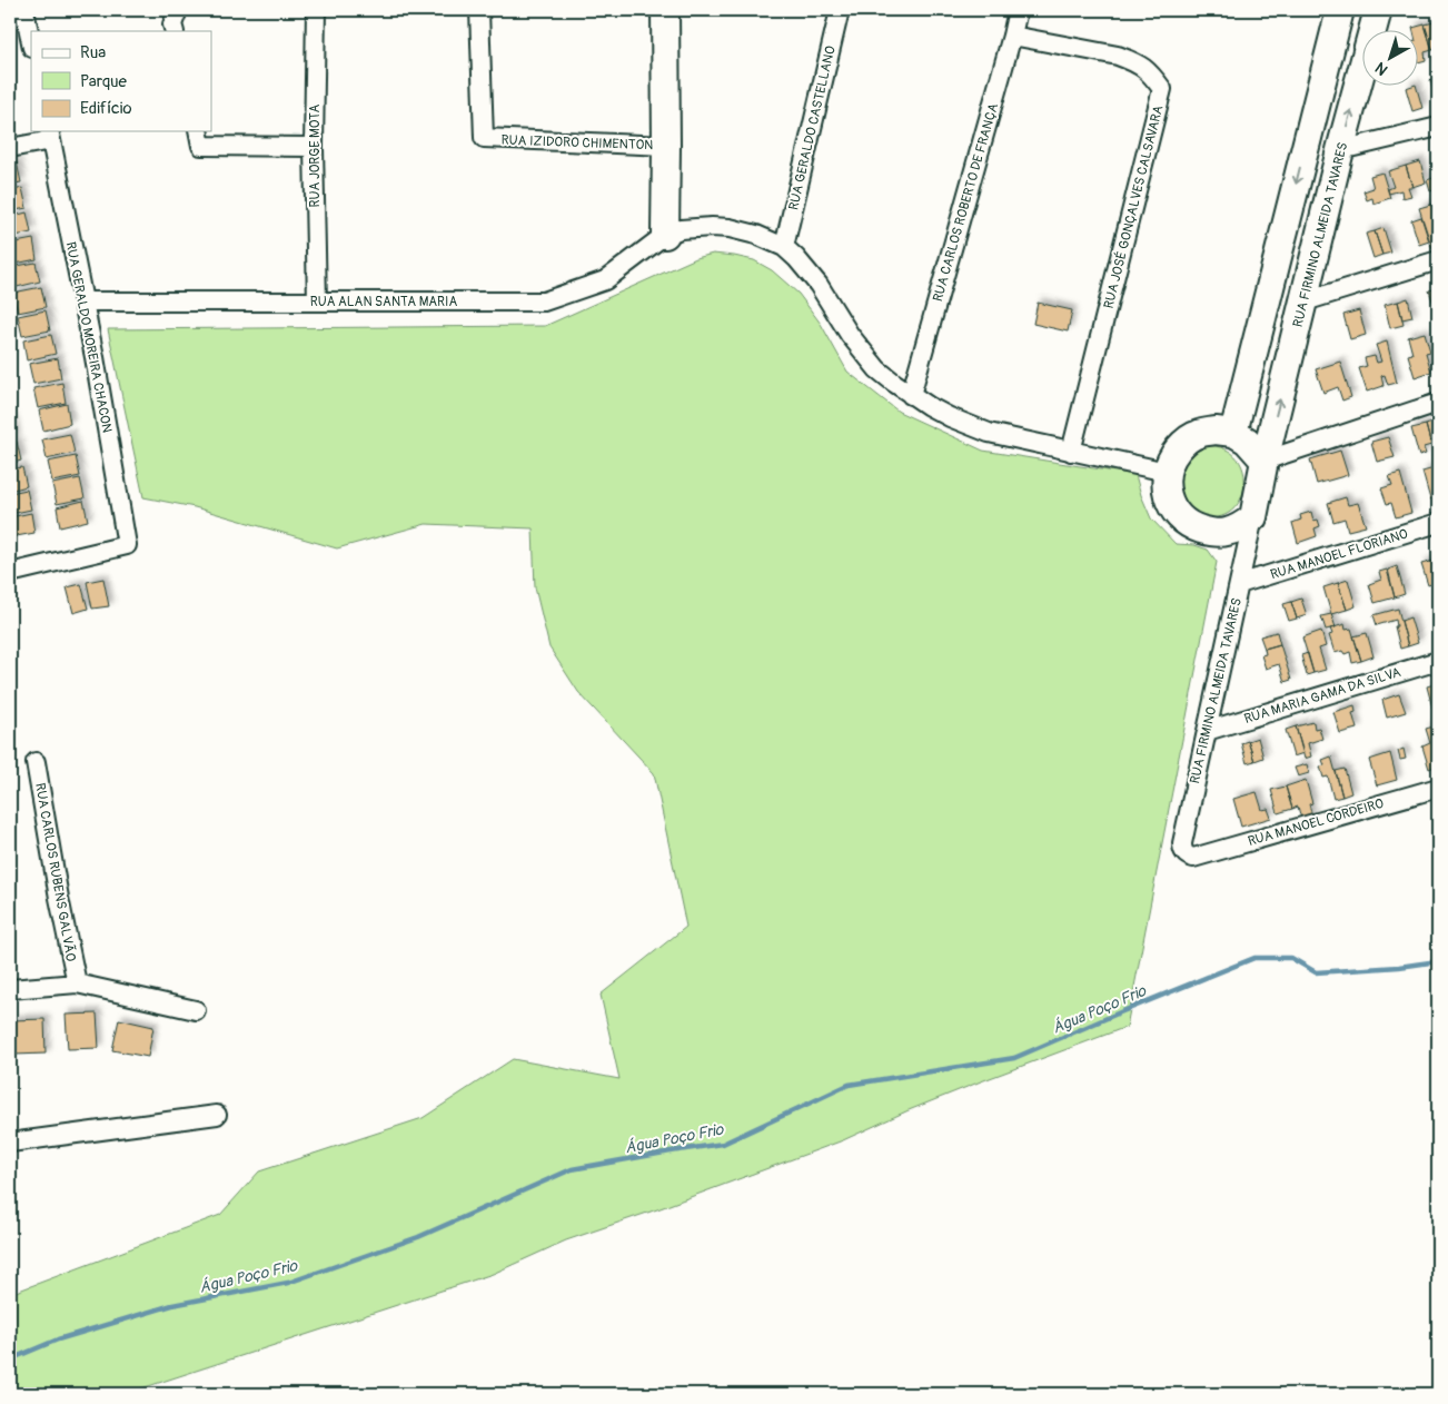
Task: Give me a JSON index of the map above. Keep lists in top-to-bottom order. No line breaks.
{"streets":{"street":["RUA GERALDO CASTELLANO","RUA IZIDORO CHIMENTON","RUA JORGE MOTA","RUA CARLOS ROBERTO DE FRANÇA","RUA JOSÉ GONÇALVES CALSAVARA","RUA FIRMINO ALMEIDA TAVARES","RUA ALAN SANTA MARIA","RUA GERALDO MOREIRA CHACON","RUA MANOEL FLORIANO","RUA MARIA GAMA DA SILVA","RUA MANOEL CORDEIRO","RUA CARLOS RUBENS GALVÃO"]},"crossings":[["RUA JORGE MOTA","RUA ALAN SANTA MARIA"],["RUA CARLOS ROBERTO DE FRANÇA","RUA JOSÉ GONÇALVES CALSAVARA"],["RUA FIRMINO ALMEIDA TAVARES","RUA MANOEL FLORIANO"],["RUA FIRMINO ALMEIDA TAVARES","RUA MARIA GAMA DA SILVA"],["RUA FIRMINO ALMEIDA TAVARES","RUA MANOEL CORDEIRO"],["RUA ALAN SANTA MARIA","RUA GERALDO MOREIRA CHACON"]],"water":["Água Poço Frio"],"legend":["Rua","Parque","Edifício"],"north":"bottom left"}
